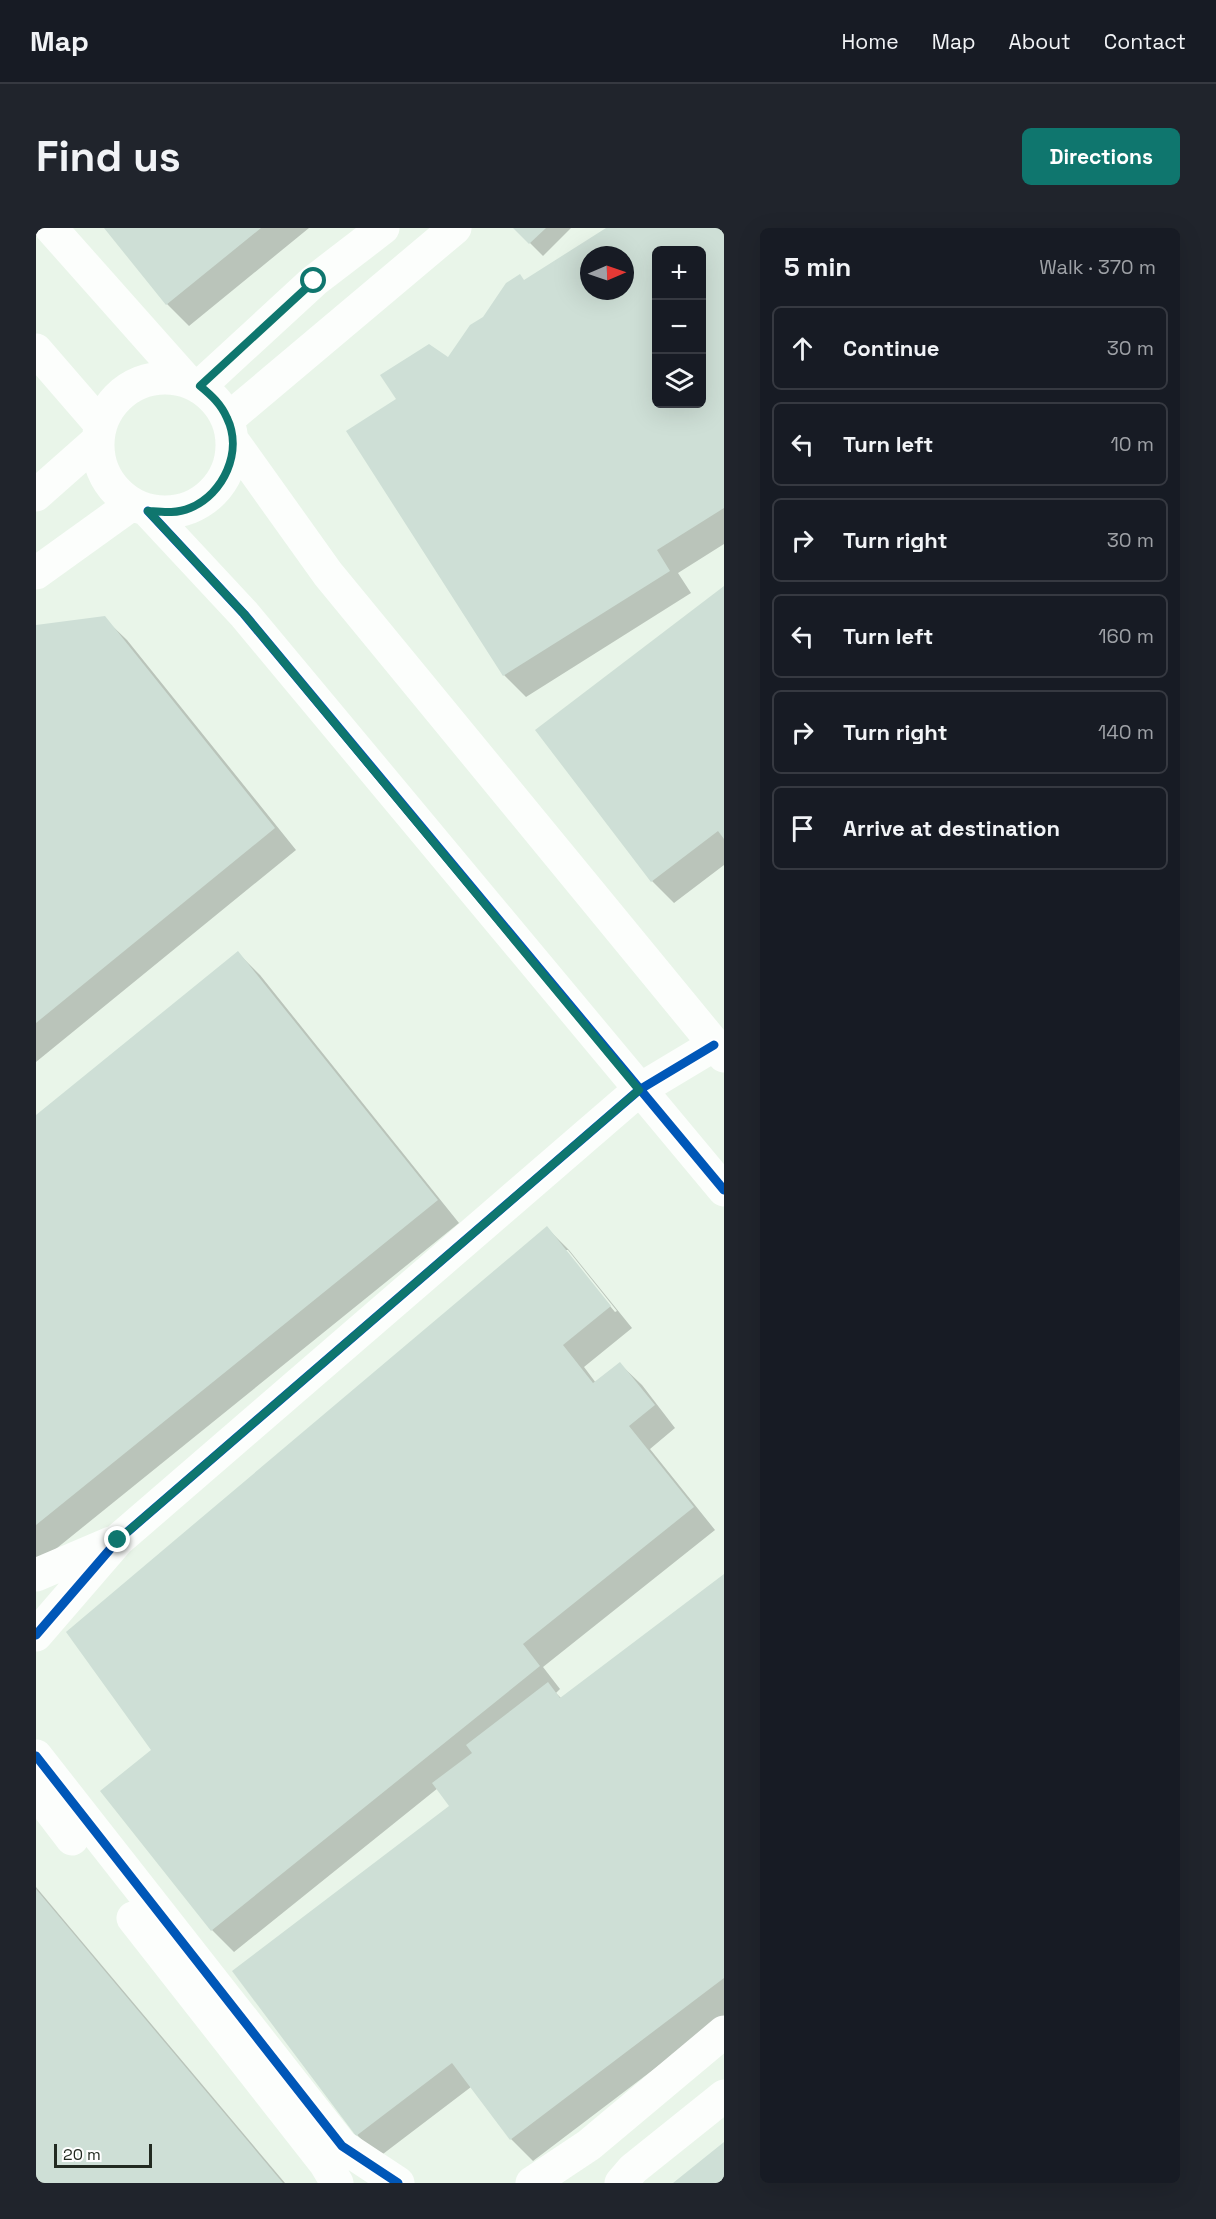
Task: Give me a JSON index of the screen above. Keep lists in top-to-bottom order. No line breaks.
{"scale_bar":"20 m","north":"right","page":{"header":"Map","nav":["Home","Map","About","Contact"],"buttons":"Directions","title":"Find us","heading":["5 min","Walk · 370 m"],"map_buttons":["+","−"],"list":[["Continue","30 m"],["Turn left","10 m"],["Turn right","30 m"],["Turn left","160 m"],["Turn right","140 m"],"Arrive at destination"],"scale":"20 m"}}
